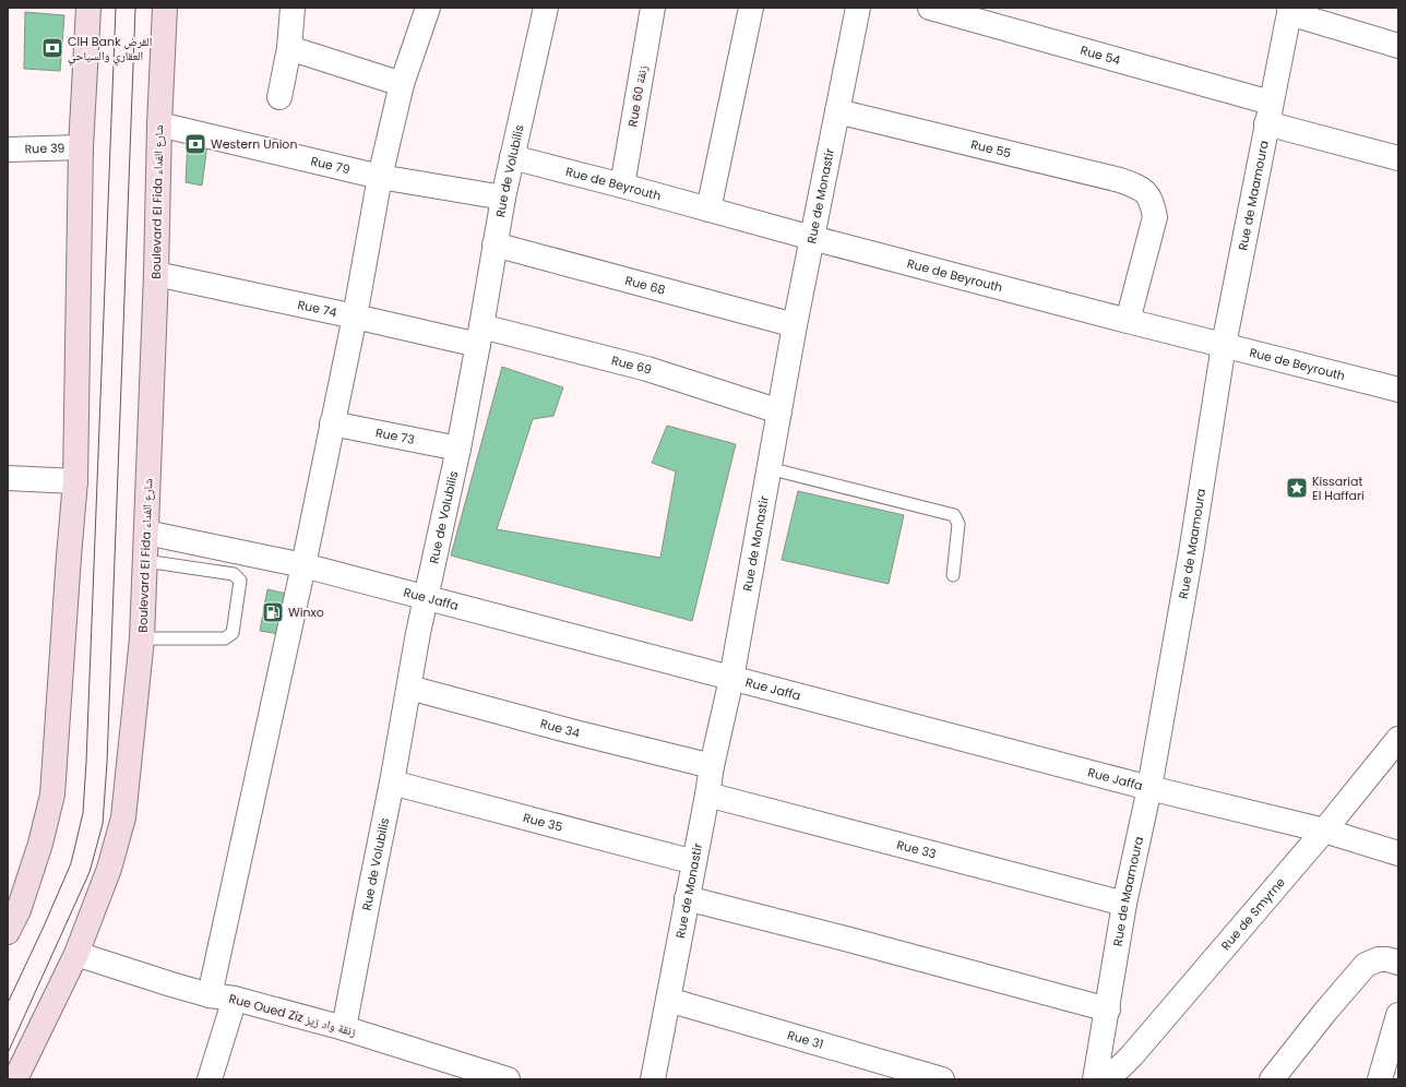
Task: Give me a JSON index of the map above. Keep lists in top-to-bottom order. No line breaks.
{"streets":{"main road":["Boulevard El Fida شارع الفداء"],"street":["Rue 54","Rue 60 زنقة","Rue 39","Rue 55","Rue 79","Rue de Volubilis","Rue de Beyrouth","Rue de Maamoura","Rue de Monastir","Rue 68","Rue 74","Rue 69","Rue 73","Rue Jaffa","Rue 34","Rue 35","Rue 33","Rue de Smyrne","Rue Oued Ziz زنقة واد زيز","Rue 31"]},"crossings":[["Rue 54","Rue de Maamoura"],["Rue 60 زنقة","Rue de Beyrouth"],["Rue 55","Rue de Beyrouth"],["Rue 55","Rue de Monastir"],["Rue 79","Rue de Volubilis"],["Rue 79","Boulevard El Fida شارع الفداء"],["Rue de Volubilis","Rue de Beyrouth"],["Rue de Volubilis","Rue 68"],["Rue de Volubilis","Rue 74"],["Rue de Volubilis","Rue 69"],["Rue de Volubilis","Rue 73"],["Rue de Volubilis","Rue Jaffa"],["Rue de Volubilis","Rue 34"],["Rue de Volubilis","Rue 35"],["Rue de Volubilis","Rue Oued Ziz زنقة واد زيز"],["Rue de Beyrouth","Rue de Maamoura"],["Rue de Beyrouth","Rue de Monastir"],["Rue de Maamoura","Rue Jaffa"],["Rue de Maamoura","Rue 33"],["Rue de Monastir","Rue 68"],["Rue de Monastir","Rue 69"],["Rue de Monastir","Rue Jaffa"],["Rue de Monastir","Rue 34"],["Rue de Monastir","Rue 35"],["Rue de Monastir","Rue 33"],["Rue de Monastir","Rue 31"],["Boulevard El Fida شارع الفداء","Rue 74"],["Boulevard El Fida شارع الفداء","Rue Jaffa"],["Boulevard El Fida شارع الفداء","Rue Oued Ziz زنقة واد زيز"],["Rue 74","Rue 69"],["Rue Jaffa","Rue de Smyrne"]],"places":{"bank":["CIH Bank القرض العقاري والسياحي","Western Union"],"place":["Kissariat El Haffari"],"fuel station":["Winxo"]}}
